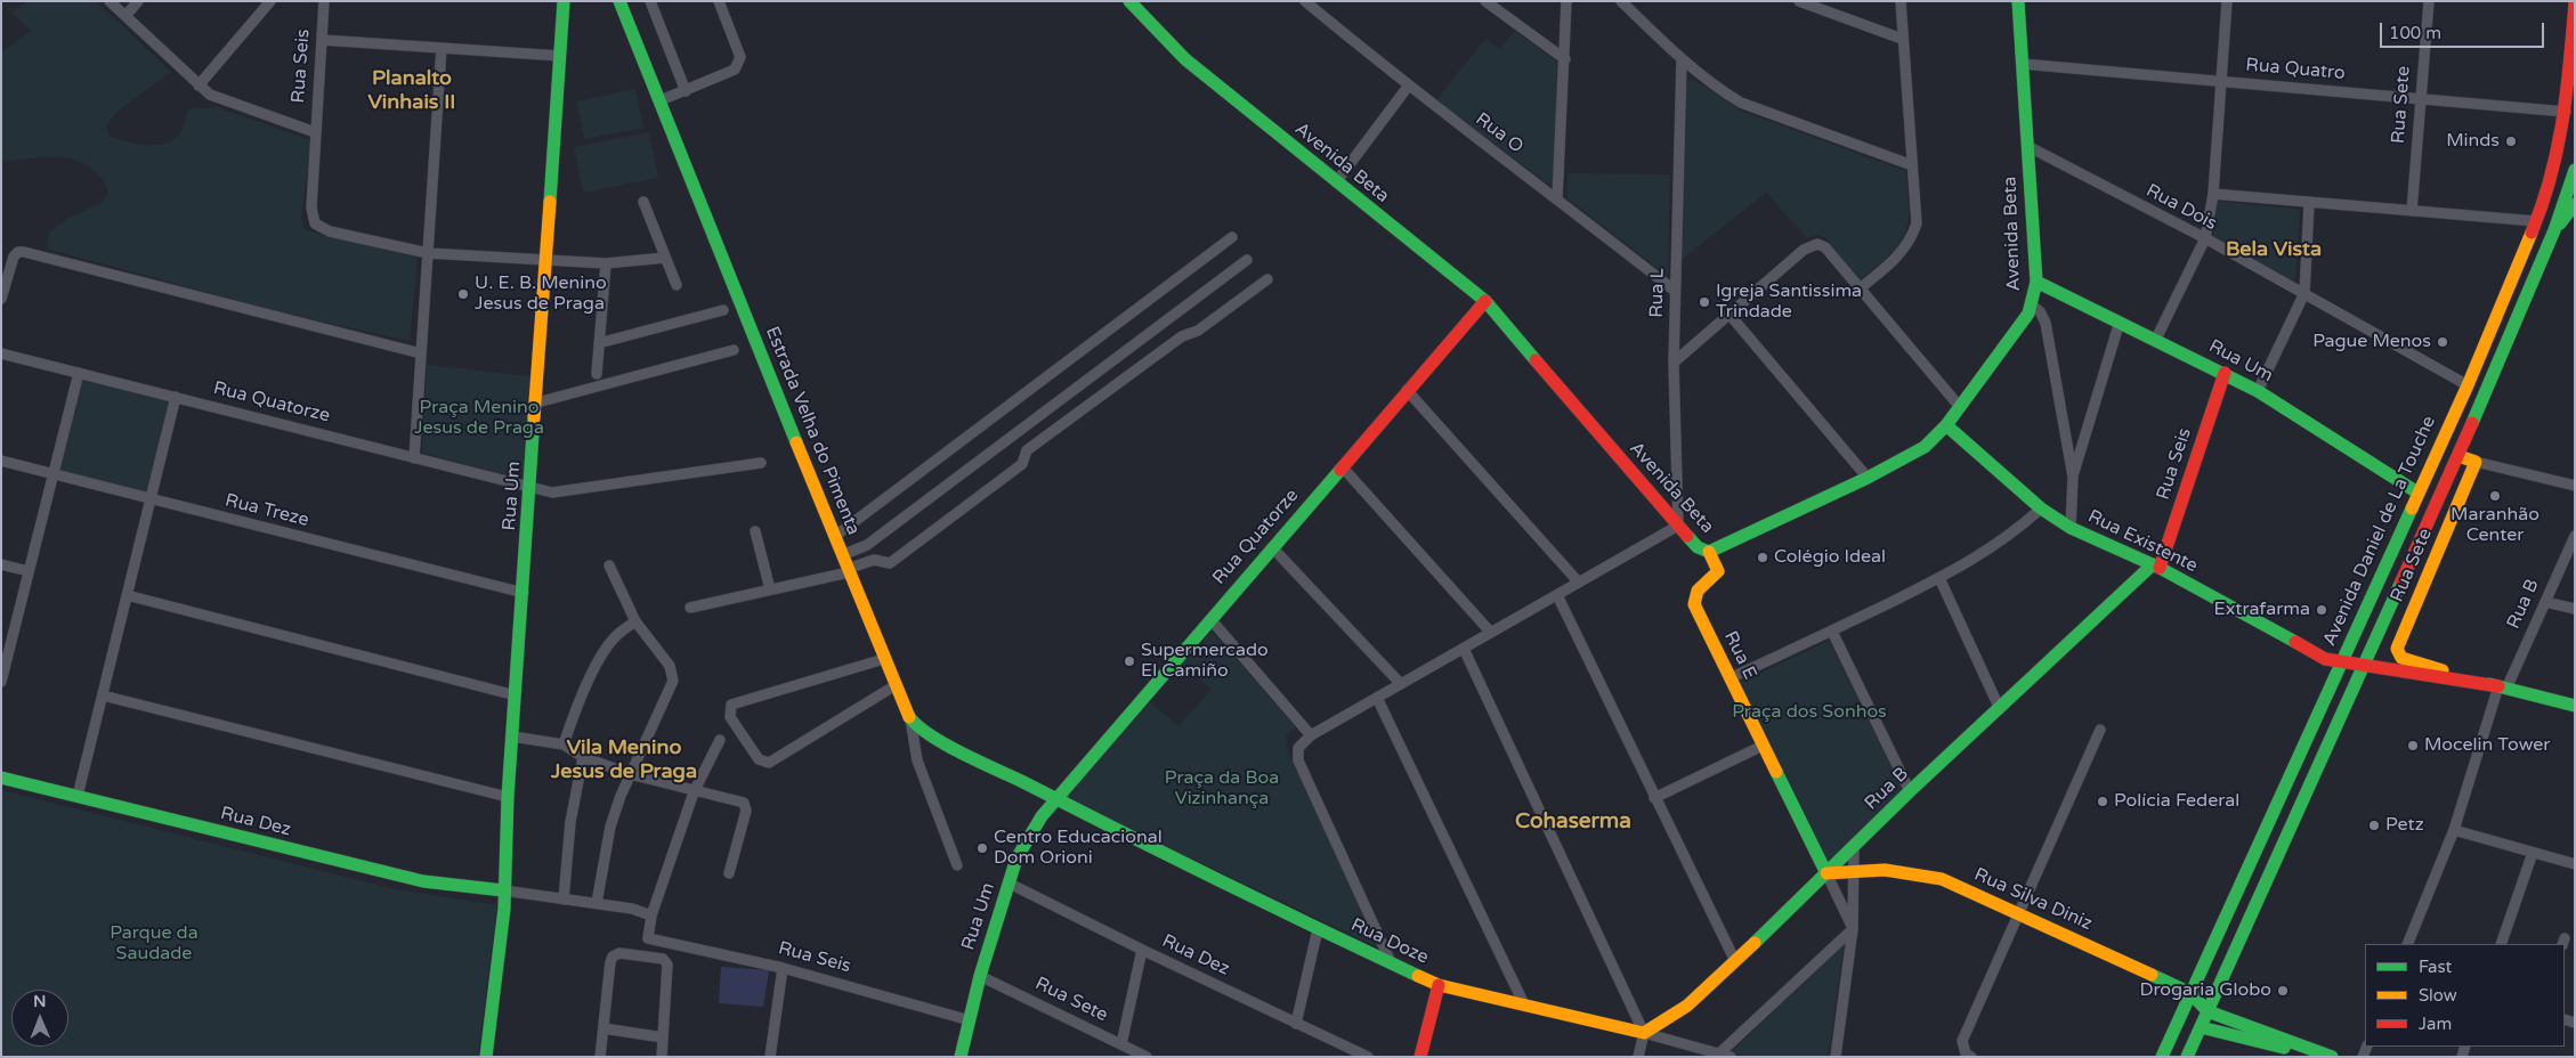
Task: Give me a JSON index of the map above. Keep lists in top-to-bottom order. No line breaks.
{"streets":{"street":["Rua Seis","Rua Quatro","Rua Sete","Rua O","Avenida Beta","Rua Dois","Rua L","Rua Um","Rua Quatorze","Estrada Velha do Pimenta","Rua Treze","Avenida Daniel de La Touche","Rua Existente","Rua B","Rua E","Rua Dez","Rua Silva Diniz","Rua Doze"]},"crossings":[["Rua Seis","Rua Um"],["Rua Seis","Rua Existente"],["Rua Seis","Rua B"],["Rua Quatro","Rua Sete"],["Rua Quatro","Avenida Beta"],["Rua Quatro","Avenida Daniel de La Touche"],["Rua Sete","Rua Um"],["Rua Sete","Rua Existente"],["Rua Sete","Rua B"],["Rua O","Rua L"],["Avenida Beta","Rua Dois"],["Avenida Beta","Rua L"],["Avenida Beta","Rua Um"],["Avenida Beta","Rua Quatorze"],["Avenida Beta","Rua Existente"],["Avenida Beta","Rua E"],["Rua Dois","Avenida Daniel de La Touche"],["Rua Um","Rua Quatorze"],["Rua Um","Estrada Velha do Pimenta"],["Rua Um","Rua Treze"],["Rua Um","Avenida Daniel de La Touche"],["Rua Um","Rua Dez"],["Rua Um","Rua Doze"],["Rua Quatorze","Estrada Velha do Pimenta"],["Rua Quatorze","Rua Doze"],["Estrada Velha do Pimenta","Rua Doze"],["Avenida Daniel de La Touche","Rua Existente"],["Avenida Daniel de La Touche","Rua Silva Diniz"],["Rua Existente","Rua B"],["Rua B","Rua E"],["Rua B","Rua Silva Diniz"],["Rua B","Rua Doze"],["Rua E","Rua Silva Diniz"]],"districts":["Planalto Vinhais II","Bela Vista","Vila Menino Jesus de Praga","Cohaserma"],"parks":["Praça Menino Jesus de Praga","Praça dos Sonhos","Praça da Boa Vizinhança","Parque da Saudade"],"places":["Minds","U. E. B. Menino Jesus de Praga","Igreja Santissima Trindade","Pague Menos","Maranhão Center","Colégio Ideal","Extrafarma","Supermercado El Camiño","Mocelin Tower","Polícia Federal","Petz","Centro Educacional Dom Orioni","Drogaria Globo"],"legend":["Fast","Slow","Jam"],"scale_bar":"100 m","north":"top"}
